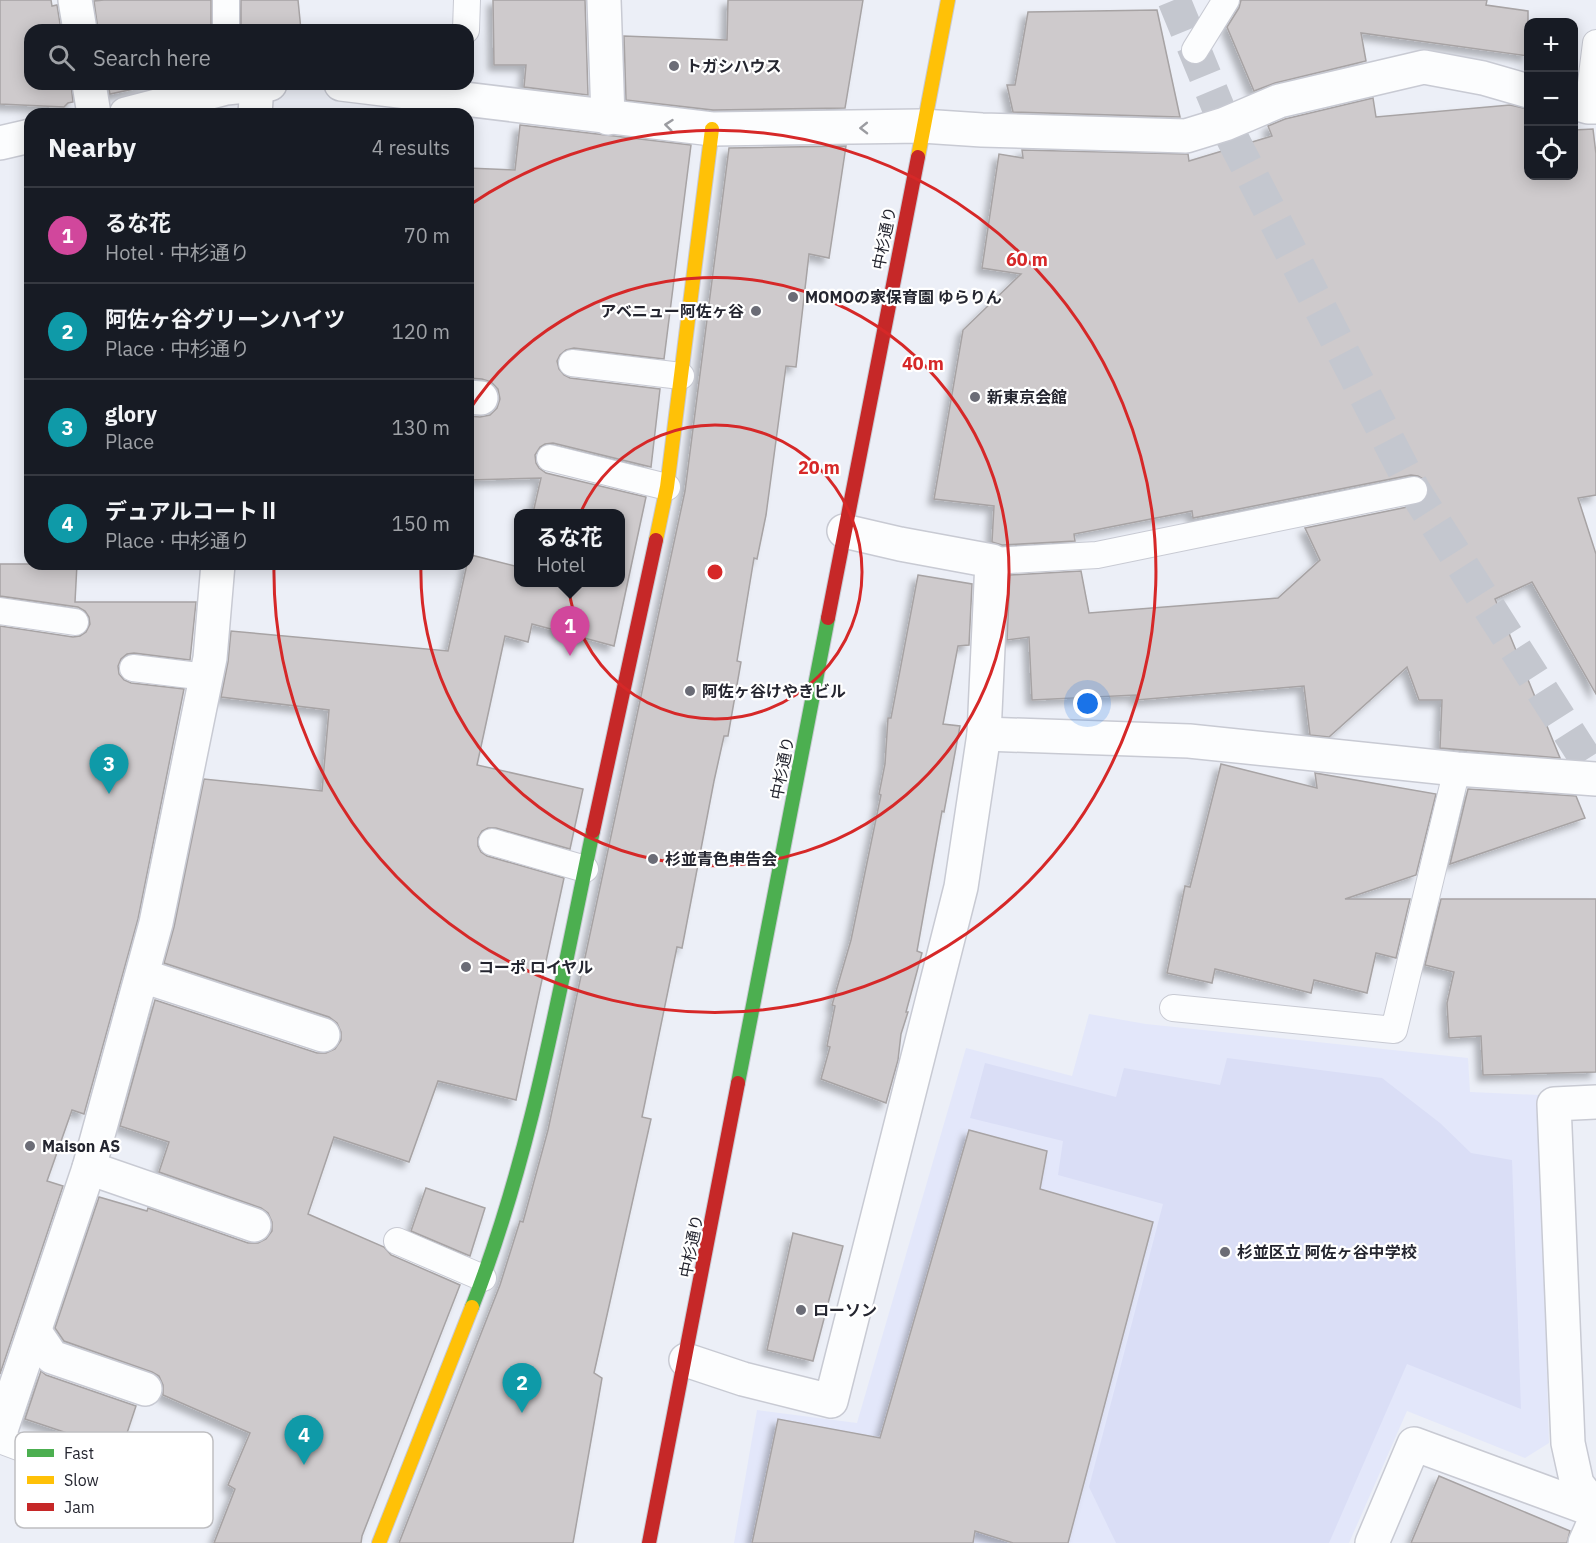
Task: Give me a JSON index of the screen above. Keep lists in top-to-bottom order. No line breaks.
{"streets":{"main road":["中杉通り"]},"places":["トガシハウス","MOMOの家保育園 ゆらりん","アベニュー阿佐ヶ谷","新東京会館","阿佐ヶ谷けやきビル","杉並青色申告会","コーポ ロイヤル","Maison AS","杉並区立 阿佐ヶ谷中学校","ローソン"],"legend":["Fast","Slow","Jam"],"page":{"map_buttons":["+","−"],"search":"Search here","heading":["Nearby","4 results"],"list":[{"mark":"1","name":"るな花","note":"Hotel · 中杉通り","value":"70 m"},{"mark":"2","name":"阿佐ヶ谷グリーンハイツ","note":"Place · 中杉通り","value":"120 m"},{"mark":"3","name":"glory","note":"Place","value":"130 m"},{"mark":"4","name":"デュアルコートⅡ","note":"Place · 中杉通り","value":"150 m"}],"popup":["るな花","Hotel"],"pins":["1","3","2","4"]},"rings":["60 m","40 m","20 m"]}
